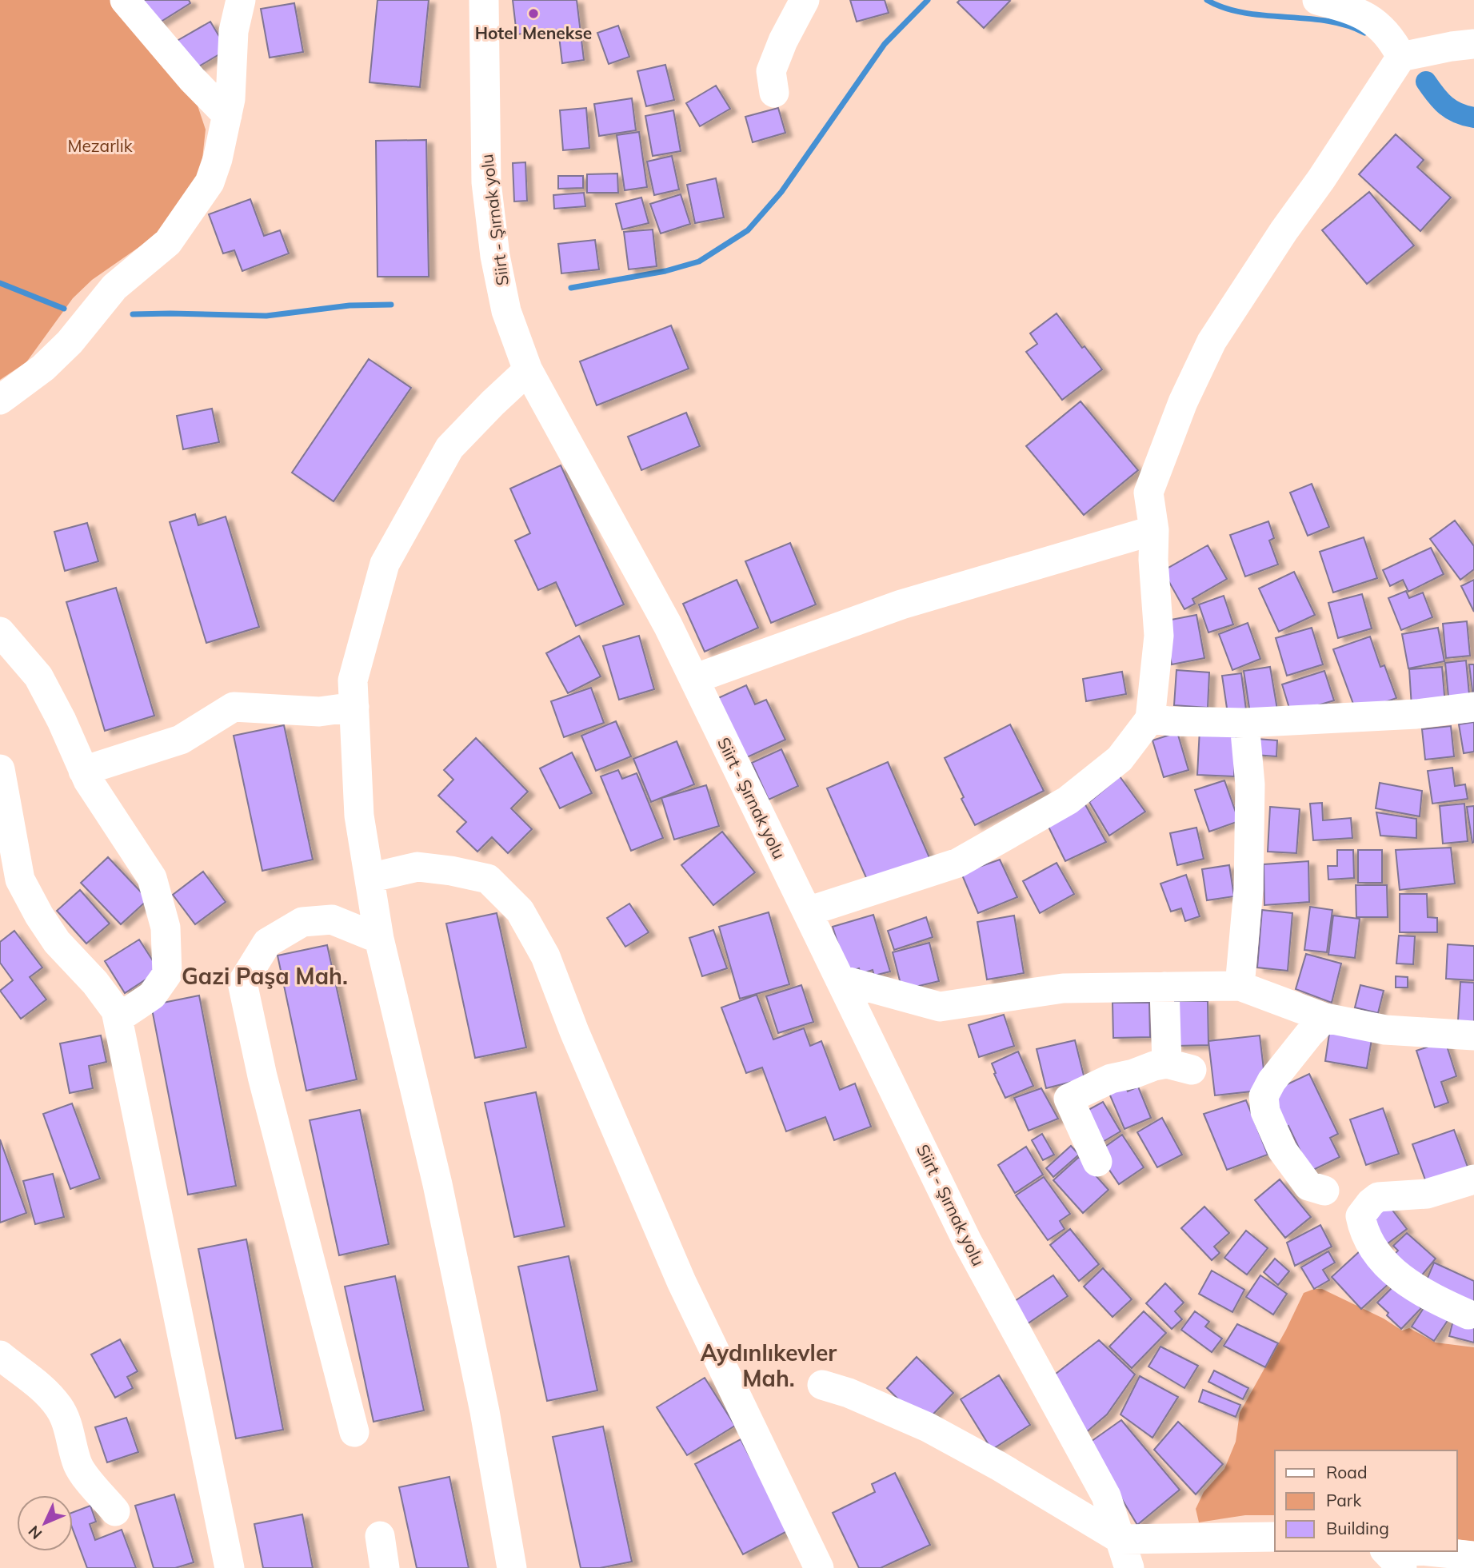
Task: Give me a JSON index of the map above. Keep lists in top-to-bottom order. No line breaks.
{"streets":{"street":["Siirt - Şırnak yolu"]},"districts":["Gazi Paşa Mah.","Aydınlıkevler Mah."],"parks":["Mezarlık"],"places":["Hotel Menekse"],"legend":["Road","Park","Building"],"north":"bottom left"}
